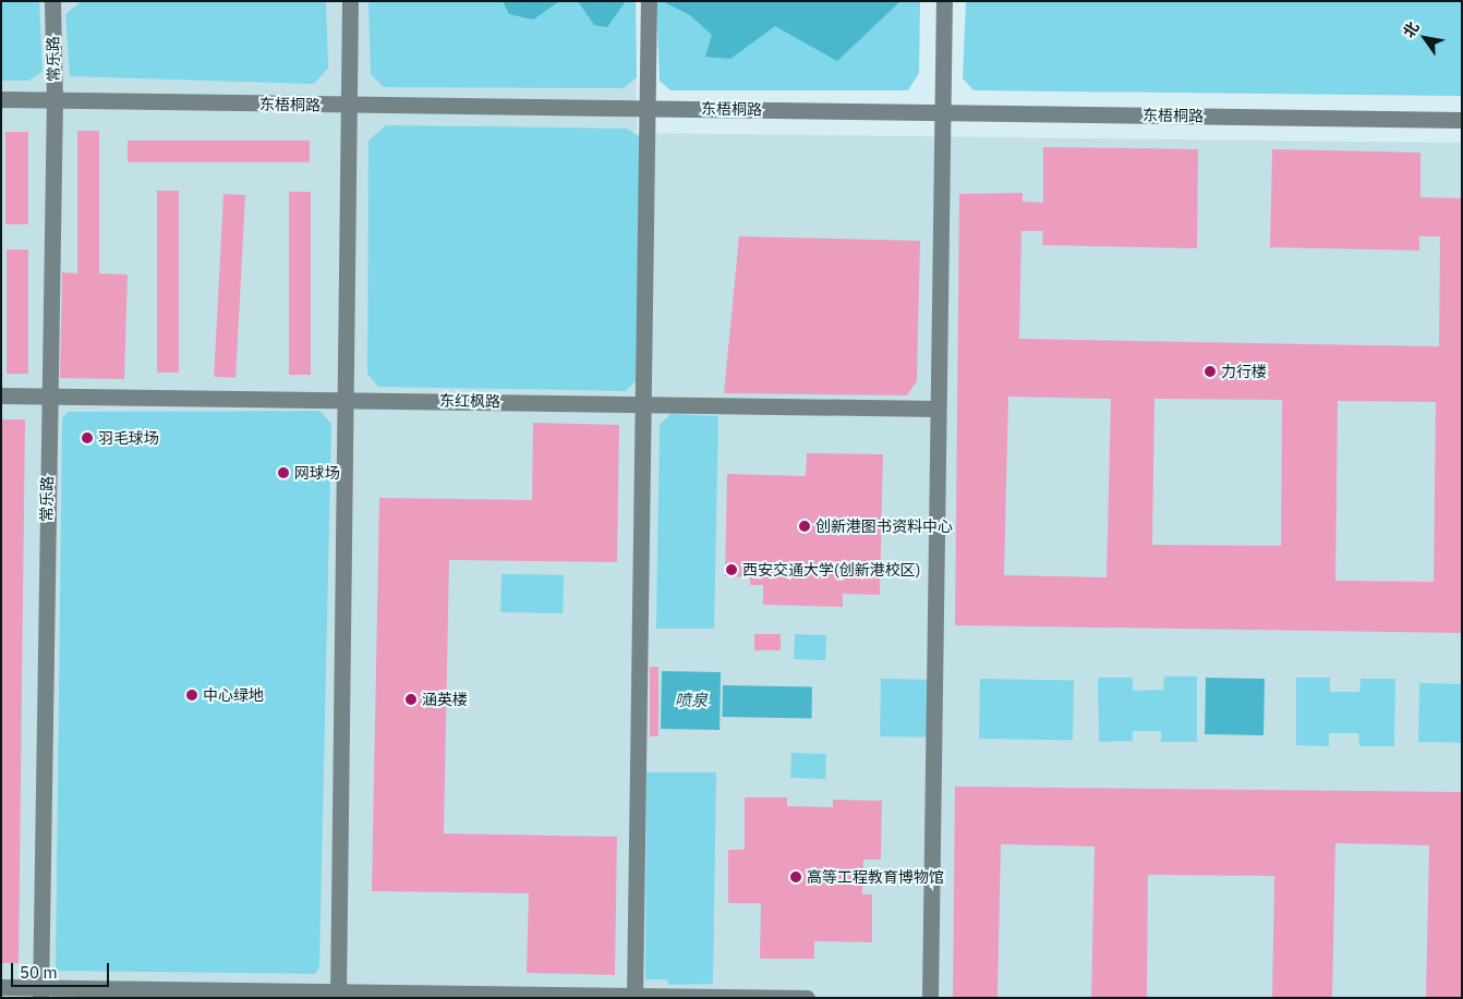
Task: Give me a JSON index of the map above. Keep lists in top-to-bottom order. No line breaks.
{"streets":{"street":["常乐路","东梧桐路","东红枫路"]},"crossings":[["常乐路","东梧桐路"],["常乐路","东红枫路"]],"water":["喷泉"],"places":["力行楼","羽毛球场","网球场","创新港图书资料中心","西安交通大学(创新港校区)","中心绿地","涵英楼","高等工程教育博物馆"],"scale_bar":"50 m","north":"top left"}
